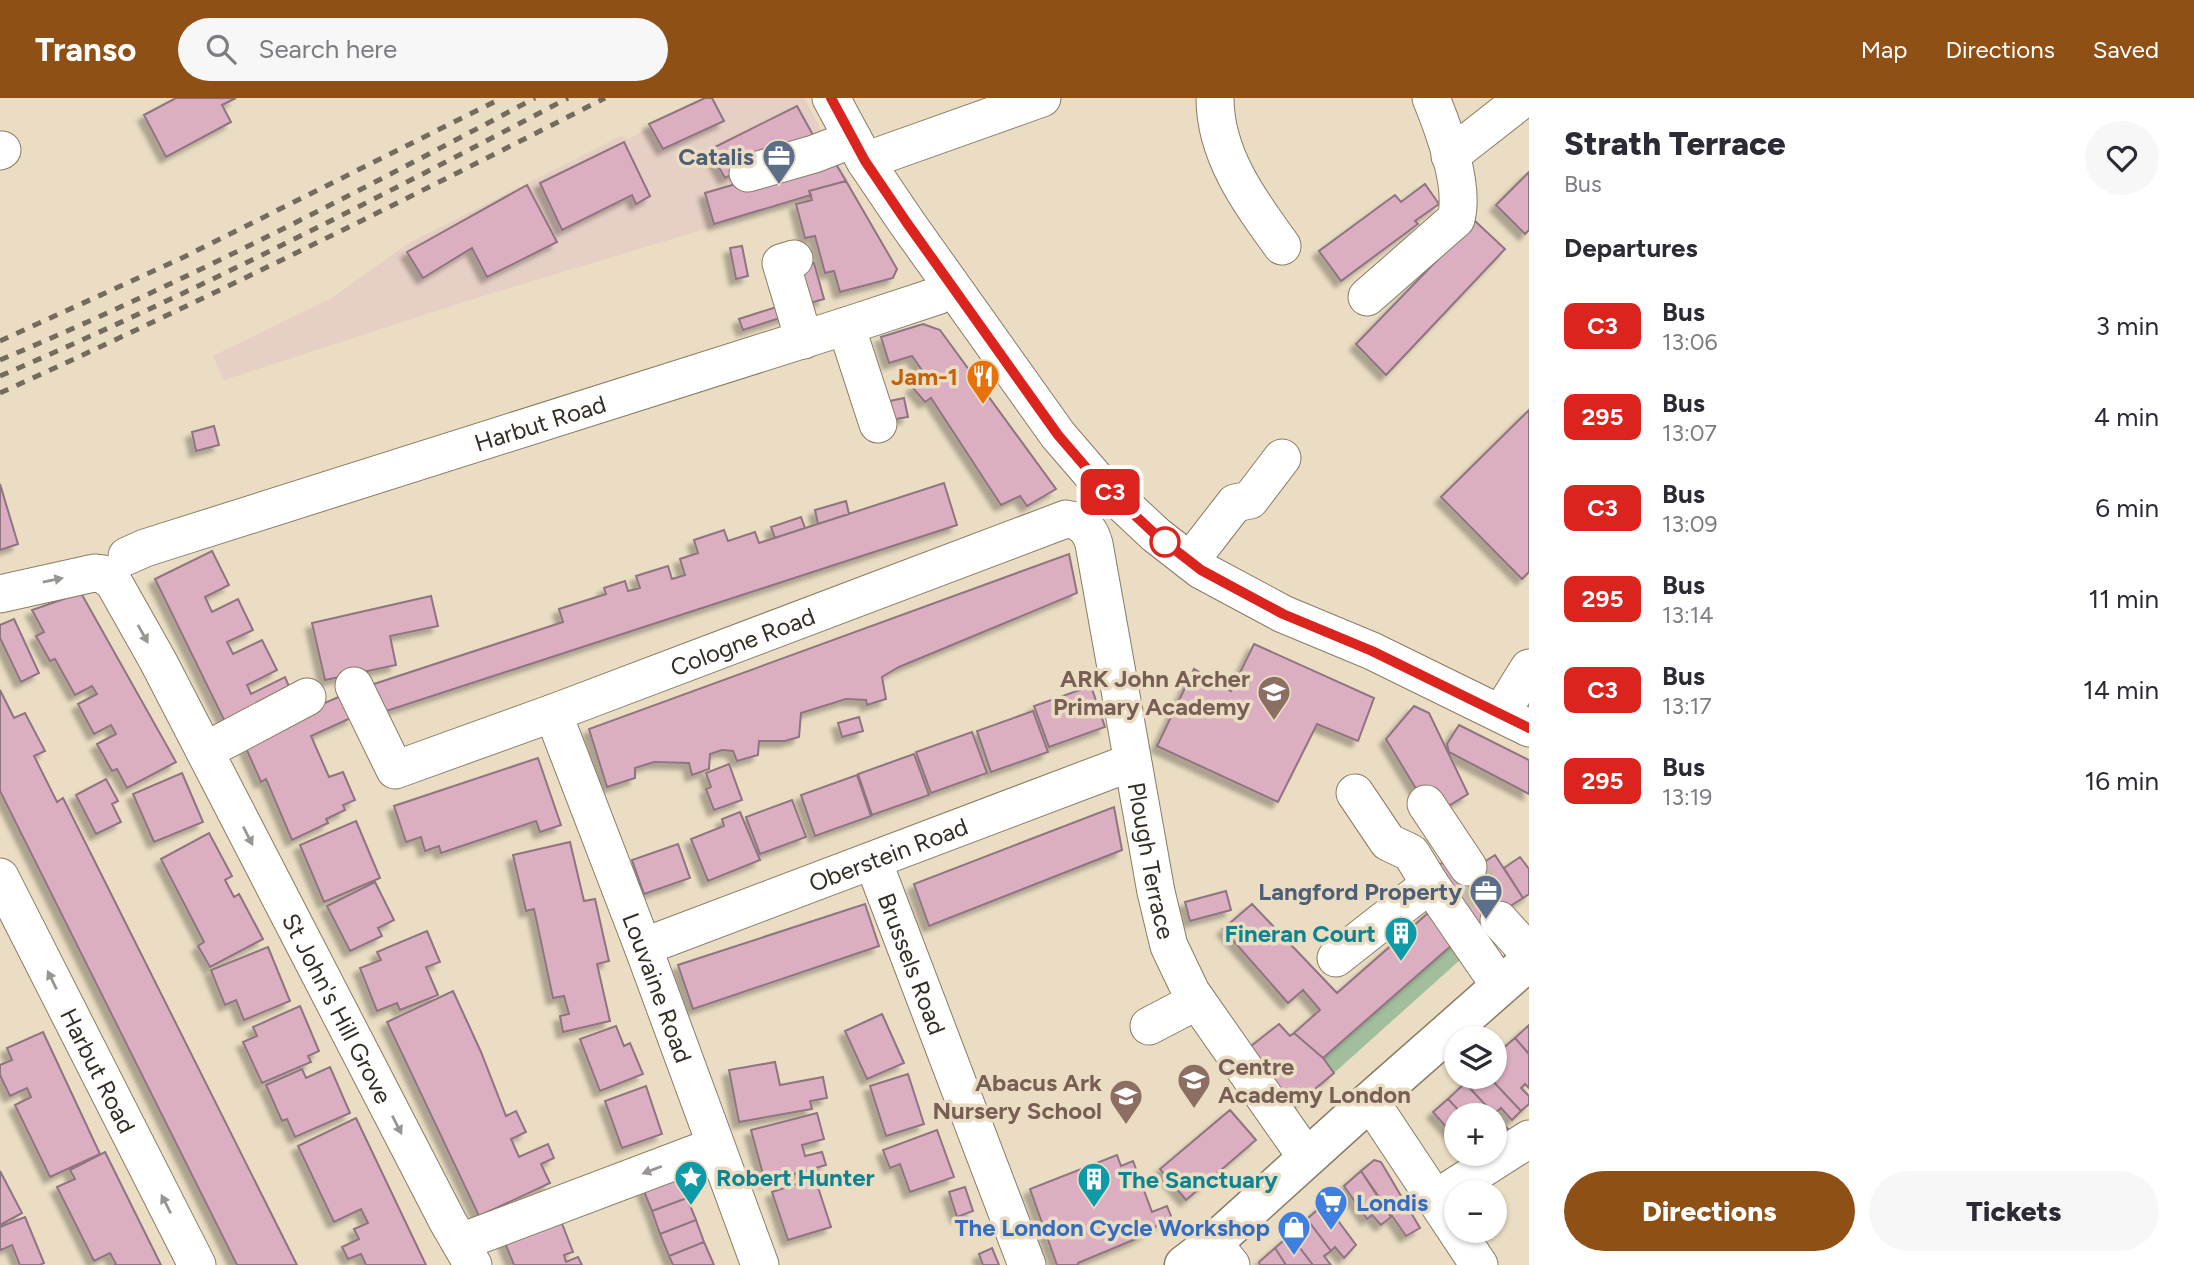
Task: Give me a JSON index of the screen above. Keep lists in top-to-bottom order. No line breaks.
{"streets":{"street":["Harbut Road","Cologne Road","Oberstein Road","Plough Terrace","Brussels Road","Louvaine Road","St John's Hill Grove"]},"crossings":[["Harbut Road","St John's Hill Grove"],["Cologne Road","Plough Terrace"],["Cologne Road","Louvaine Road"],["Oberstein Road","Plough Terrace"],["Oberstein Road","Brussels Road"],["Oberstein Road","Louvaine Road"]],"one_way":["St John's Hill Grove"],"places":{"office":["Catalis","Langford Property"],"restaurant":["Jam-1"],"school or university":["ARK John Archer Primary Academy","Centre Academy London","Abacus Ark Nursery School"],"building":["Fineran Court","The Sanctuary"],"place":["Robert Hunter"],"supermarket":["Londis"],"shop":["The London Cycle Workshop"]},"lines":["bus line C3"],"page":{"header":"Transo","search":"Search here","nav":["Map","Directions","Saved"],"on_map":"C3","heading":[["Strath Terrace","Bus"],"Departures"],"list":[{"mark":"C3","name":"Bus","note":"13:06","value":"3 min"},{"mark":"295","name":"Bus","note":"13:07","value":"4 min"},{"mark":"C3","name":"Bus","note":"13:09","value":"6 min"},{"mark":"295","name":"Bus","note":"13:14","value":"11 min"},{"mark":"C3","name":"Bus","note":"13:17","value":"14 min"},{"mark":"295","name":"Bus","note":"13:19","value":"16 min"}],"map_buttons":["+","−"],"buttons":["Directions","Tickets"]}}
